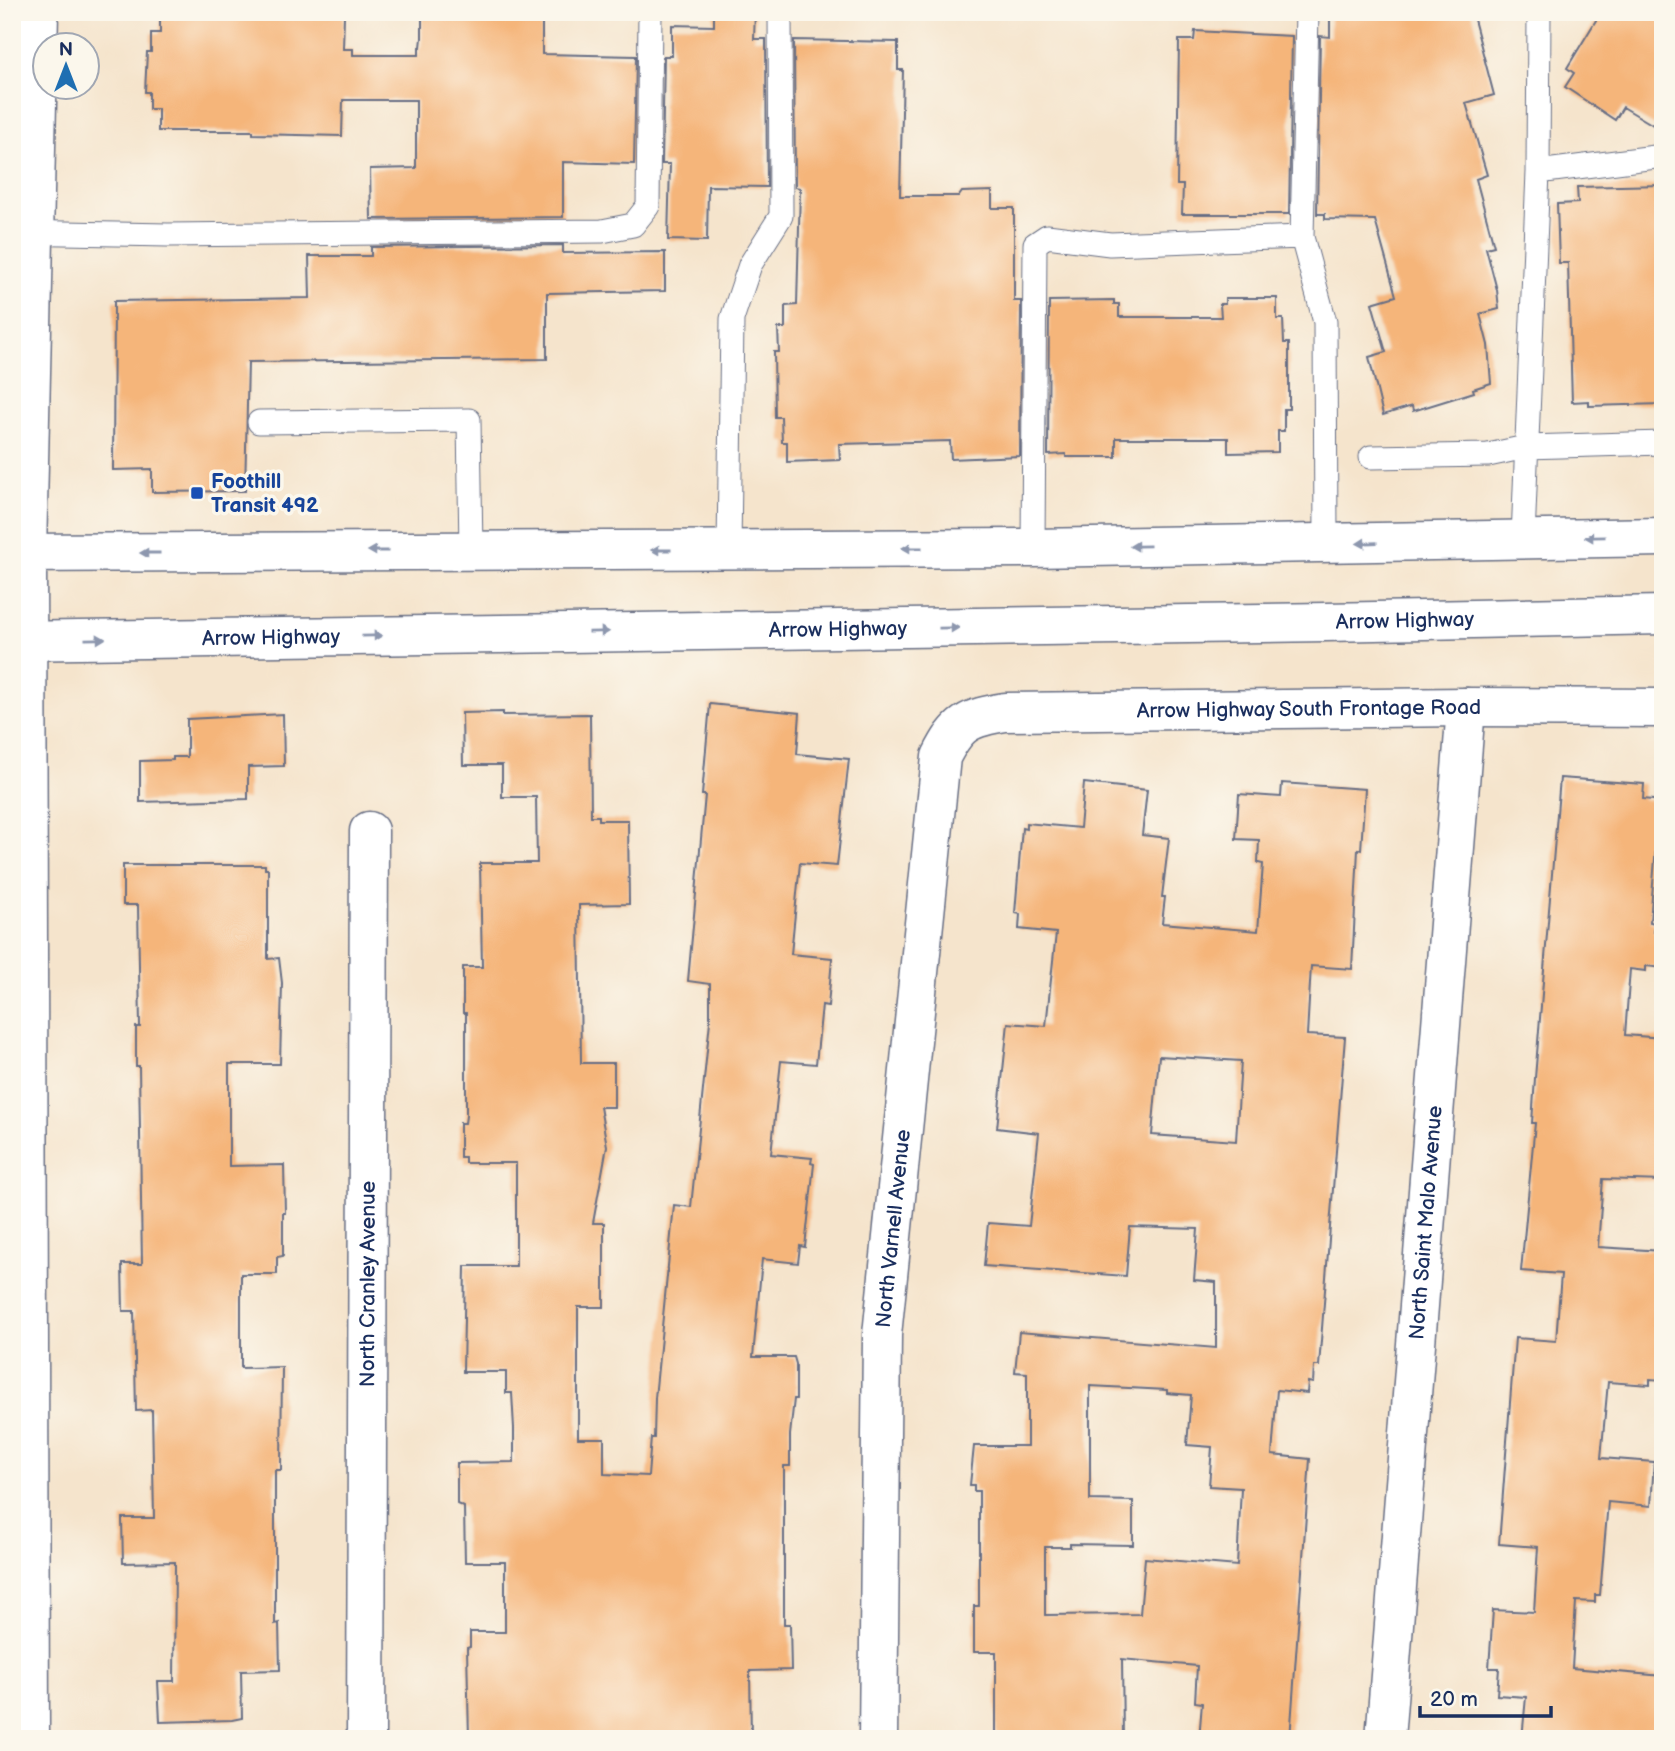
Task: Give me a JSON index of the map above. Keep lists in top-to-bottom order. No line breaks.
{"streets":{"street":["Arrow Highway","Arrow Highway South Frontage Road","North Saint Malo Avenue","North Varnell Avenue","North Cranley Avenue"]},"crossings":[["Arrow Highway South Frontage Road","North Saint Malo Avenue"],["Arrow Highway South Frontage Road","North Varnell Avenue"]],"places":{"transit":["Foothill Transit 492"]},"scale_bar":"20 m","north":"top"}
